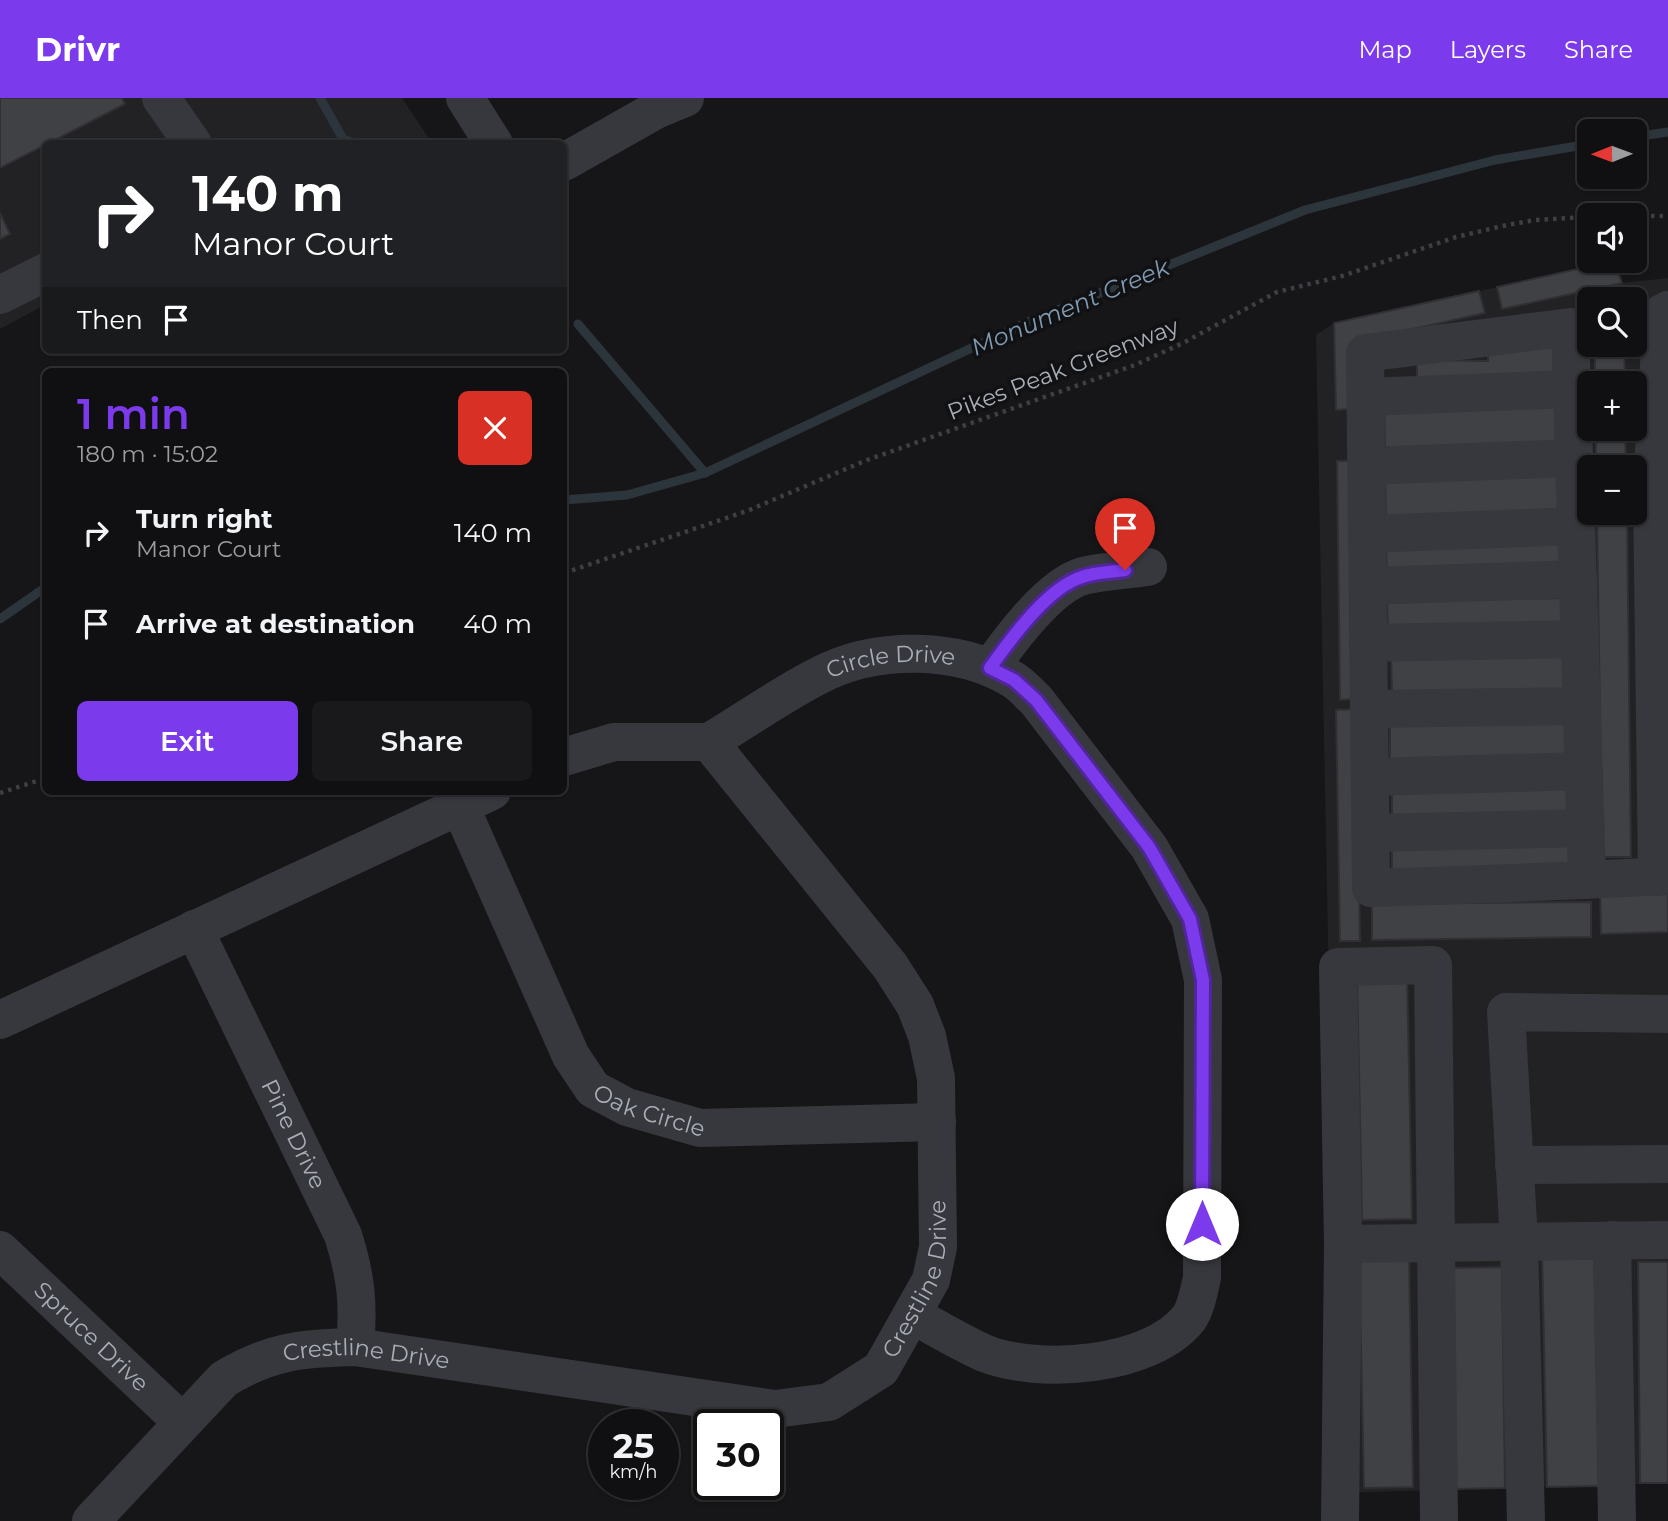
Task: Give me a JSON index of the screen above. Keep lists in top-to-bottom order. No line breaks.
{"streets":{"street":["Circle Drive","Oak Circle","Pine Drive","Crestline Drive","Spruce Drive"],"path":["Pikes Peak Greenway"]},"crossings":[["Circle Drive","Crestline Drive"],["Oak Circle","Crestline Drive"],["Pine Drive","Crestline Drive"],["Crestline Drive","Spruce Drive"]],"water":["Monument Creek"],"north":"left","page":{"header":"Drivr","nav":["Map","Layers","Share"],"map_buttons":["+","−"],"turn":["140 m","Manor Court"],"then":"Then","heading":["1 min","180 m · 15:02"],"list":[{"name":"Turn right","note":"Manor Court","value":"140 m"},{"name":"Arrive at destination","value":"40 m"}],"buttons":["Exit","Share"],"speed":"25 km/h","limit":"30"}}
